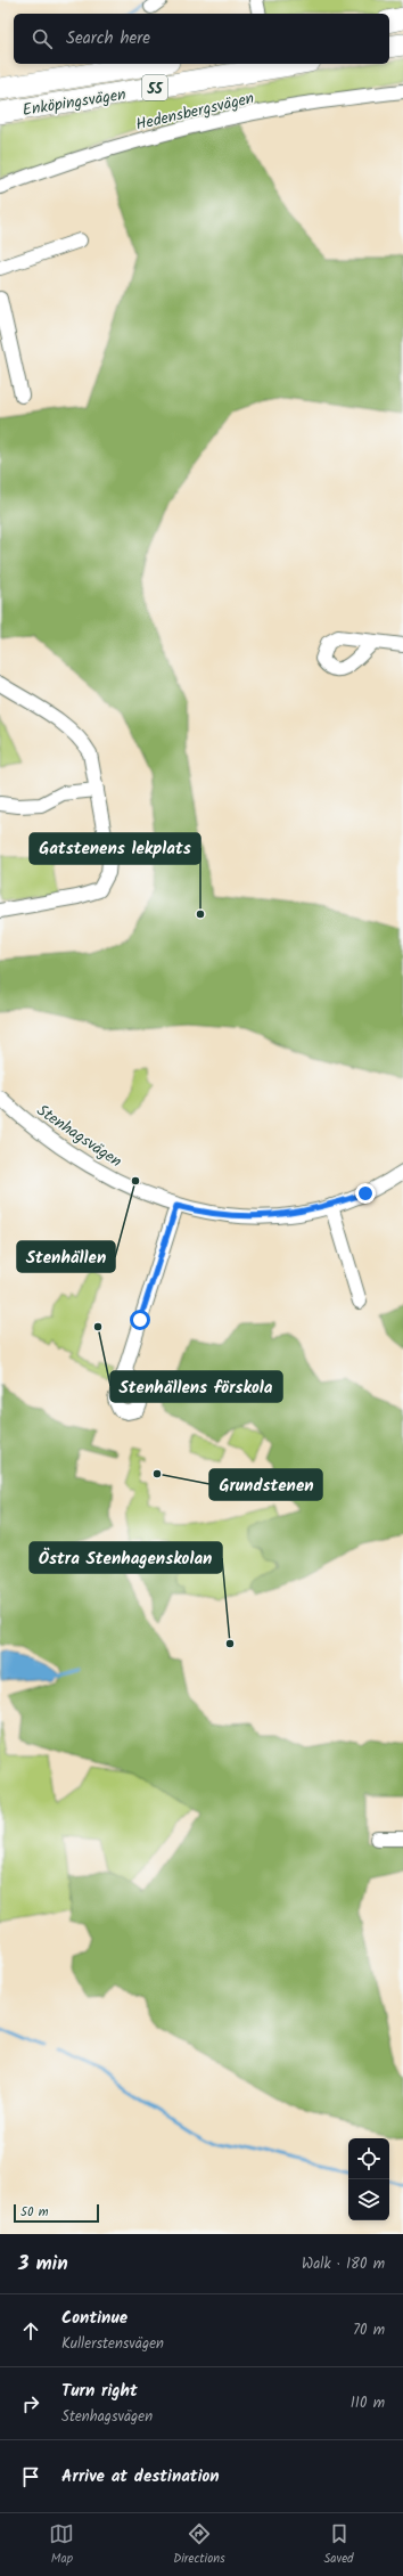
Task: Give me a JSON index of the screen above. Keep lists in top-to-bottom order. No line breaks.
{"streets":{"main road":["55","Enköpingsvägen"],"street":["Hedensbergsvägen","Stenhagsvägen"]},"places":["Gatstenens lekplats","Stenhällen","Stenhällens förskola","Grundstenen","Östra Stenhagenskolan"],"scale_bar":"50 m","page":{"search":"Search here","scale":"50 m","heading":["3 min","Walk · 180 m"],"list":[["Continue","Kullerstensvägen","70 m"],["Turn right","Stenhagsvägen","110 m"],"Arrive at destination"],"nav":["Map","Directions","Saved"]}}
